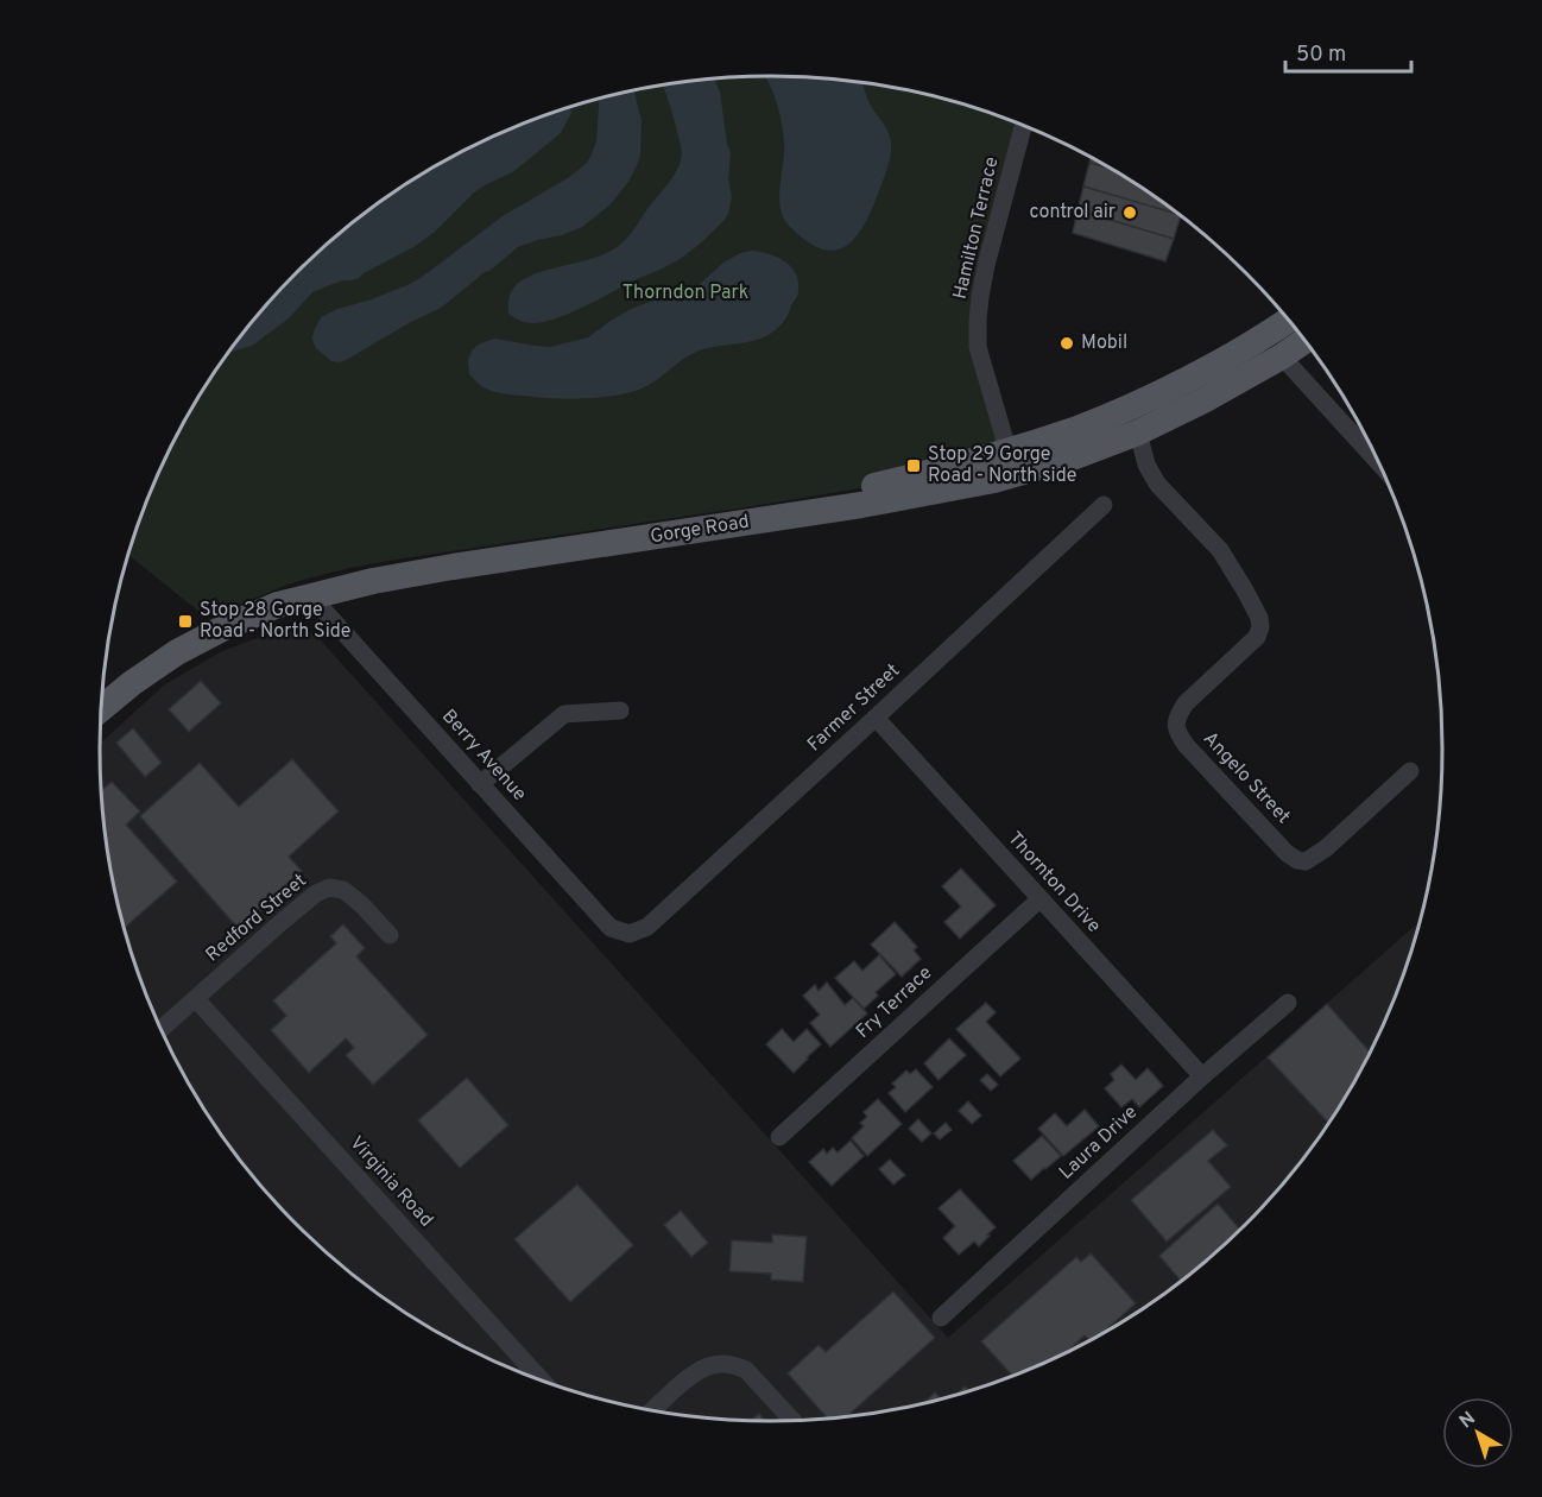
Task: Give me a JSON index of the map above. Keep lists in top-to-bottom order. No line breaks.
{"streets":{"main road":["Gorge Road"],"street":["Hamilton Terrace","Farmer Street","Berry Avenue","Angelo Street","Thornton Drive","Redford Street","Fry Terrace","Laura Drive","Virginia Road"]},"crossings":[["Hamilton Terrace","Gorge Road"],["Gorge Road","Berry Avenue"],["Gorge Road","Angelo Street"],["Farmer Street","Berry Avenue"],["Farmer Street","Thornton Drive"],["Thornton Drive","Fry Terrace"],["Thornton Drive","Laura Drive"],["Redford Street","Virginia Road"]],"parks":["Thorndon Park"],"places":{"other":["control air","Mobil"],"transit":["Stop 29 Gorge Road - North side","Stop 28 Gorge Road - North Side"]},"scale_bar":"50 m","north":"top left"}
